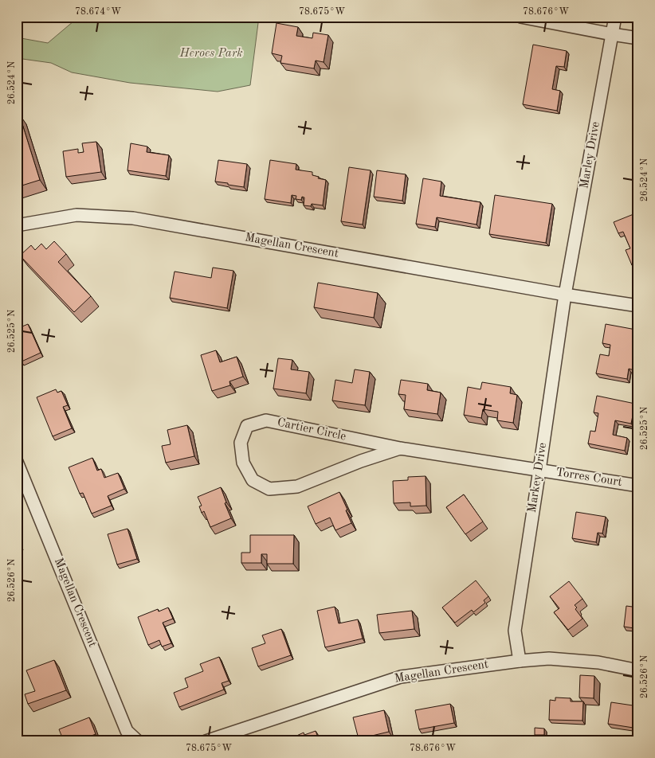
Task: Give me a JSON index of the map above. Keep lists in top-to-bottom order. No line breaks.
{"streets":{"street":["Marley Drive","Magellan Crescent","Cartier Circle","Markey Drive","Torres Court"]},"crossings":[["Marley Drive","Magellan Crescent"],["Marley Drive","Markey Drive"],["Magellan Crescent","Markey Drive"],["Cartier Circle","Markey Drive"],["Cartier Circle","Torres Court"],["Markey Drive","Torres Court"]],"parks":["Heroes Park"],"coordinates":["78.674°W","78.675°W","78.676°W","26.524°N","26.525°N","26.526°N"]}
